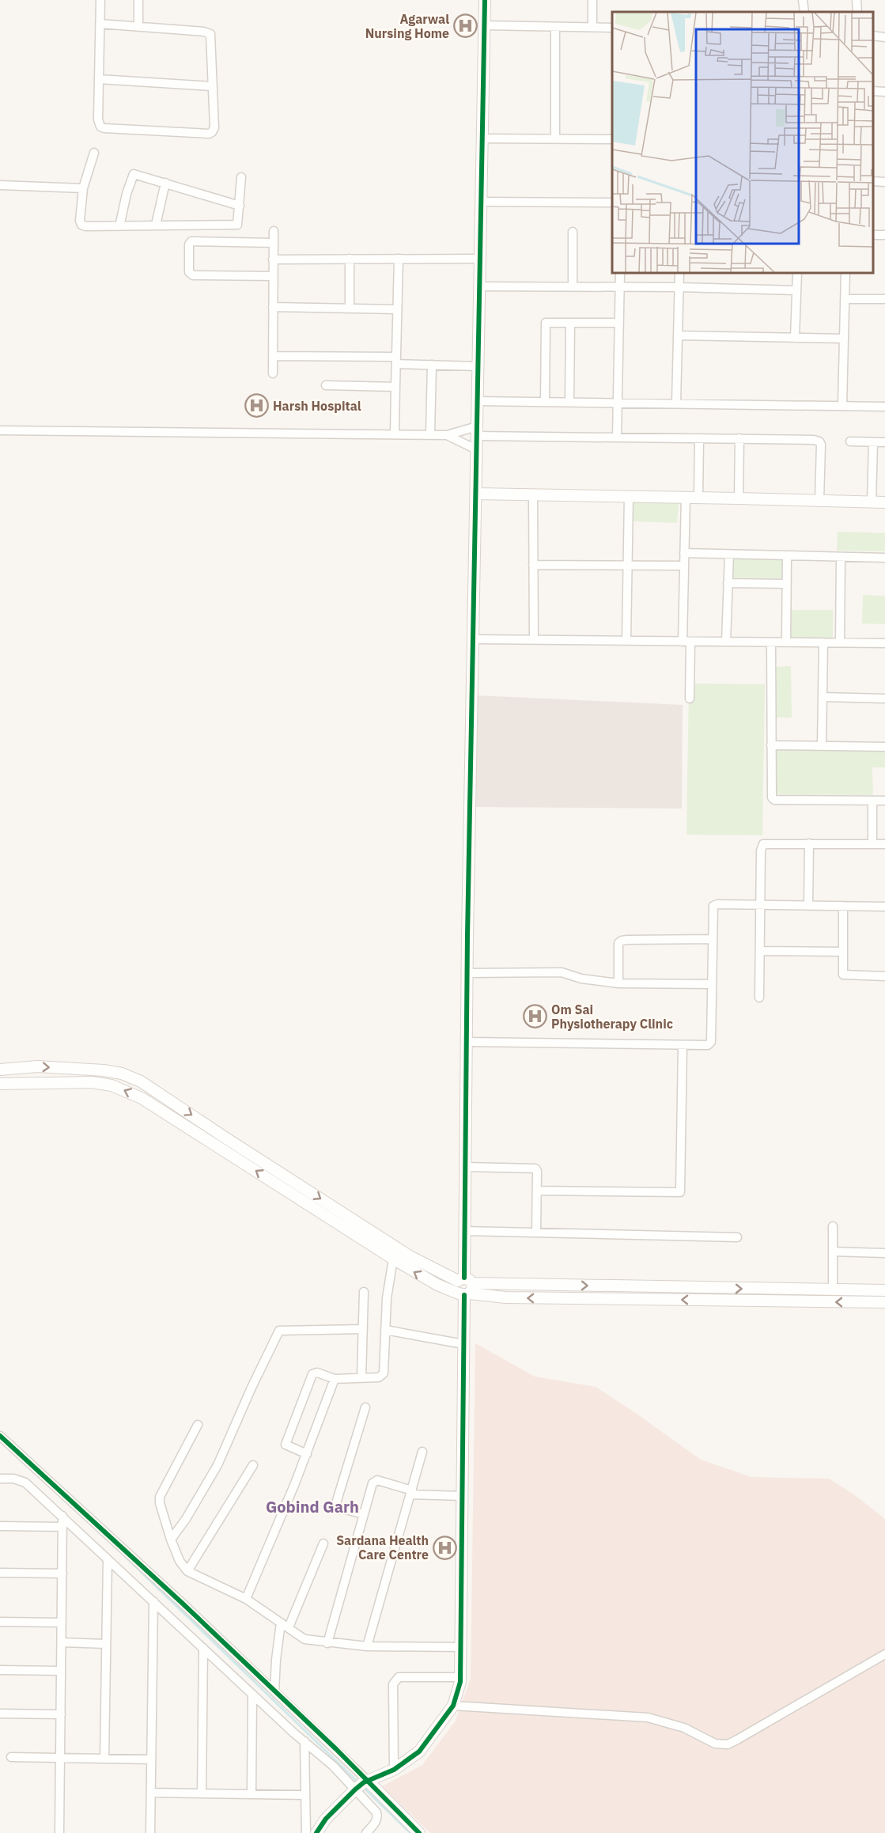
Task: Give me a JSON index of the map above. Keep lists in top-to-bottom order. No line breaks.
{"districts":["Gobind Garh"],"places":{"hospital":["Agarwal Nursing Home","Harsh Hospital","Om Sai Physiotherapy Clinic","Sardana Health Care Centre"]}}
